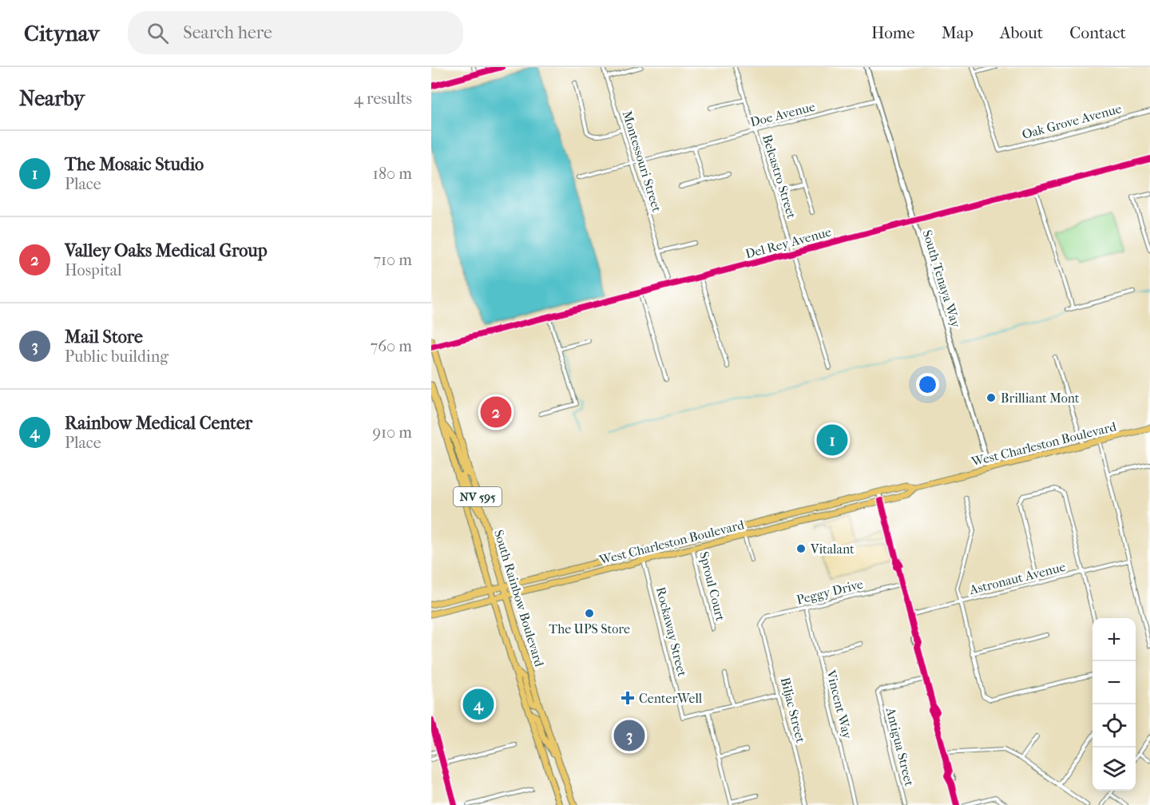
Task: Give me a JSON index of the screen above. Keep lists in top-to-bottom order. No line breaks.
{"streets":{"main road":["West Charleston Boulevard","NV 595","South Rainbow Boulevard"],"street":["Doe Avenue","Oak Grove Avenue","Montessouri Street","Belcastro Street","Del Rey Avenue","South Tenaya Way","Astronaut Avenue","Sproul Court","Peggy Drive","Rockaway Street","Vincent Way","Biljac Street","Antigua Street"]},"crossings":[["Doe Avenue","Montessouri Street"],["Doe Avenue","Belcastro Street"],["Doe Avenue","South Tenaya Way"],["Montessouri Street","Del Rey Avenue"],["Belcastro Street","Del Rey Avenue"],["Del Rey Avenue","South Tenaya Way"],["Del Rey Avenue","South Rainbow Boulevard"],["South Tenaya Way","West Charleston Boulevard"],["West Charleston Boulevard","Sproul Court"],["West Charleston Boulevard","South Rainbow Boulevard"],["West Charleston Boulevard","Rockaway Street"],["Peggy Drive","Vincent Way"],["Peggy Drive","Biljac Street"]],"places":{"other":["Brilliant Mont","Vitalant","The UPS Store"],"health":["CenterWell"]},"page":{"header":"Citynav","search":"Search here","nav":["Home","Map","About","Contact"],"heading":["Nearby","4 results"],"list":[{"mark":"1","name":"The Mosaic Studio","note":"Place","value":"180 m"},{"mark":"2","name":"Valley Oaks Medical Group","note":"Hospital","value":"710 m"},{"mark":"3","name":"Mail Store","note":"Public building","value":"760 m"},{"mark":"4","name":"Rainbow Medical Center","note":"Place","value":"910 m"}],"pins":["2","1","4","3"],"map_buttons":["+","−"]}}
